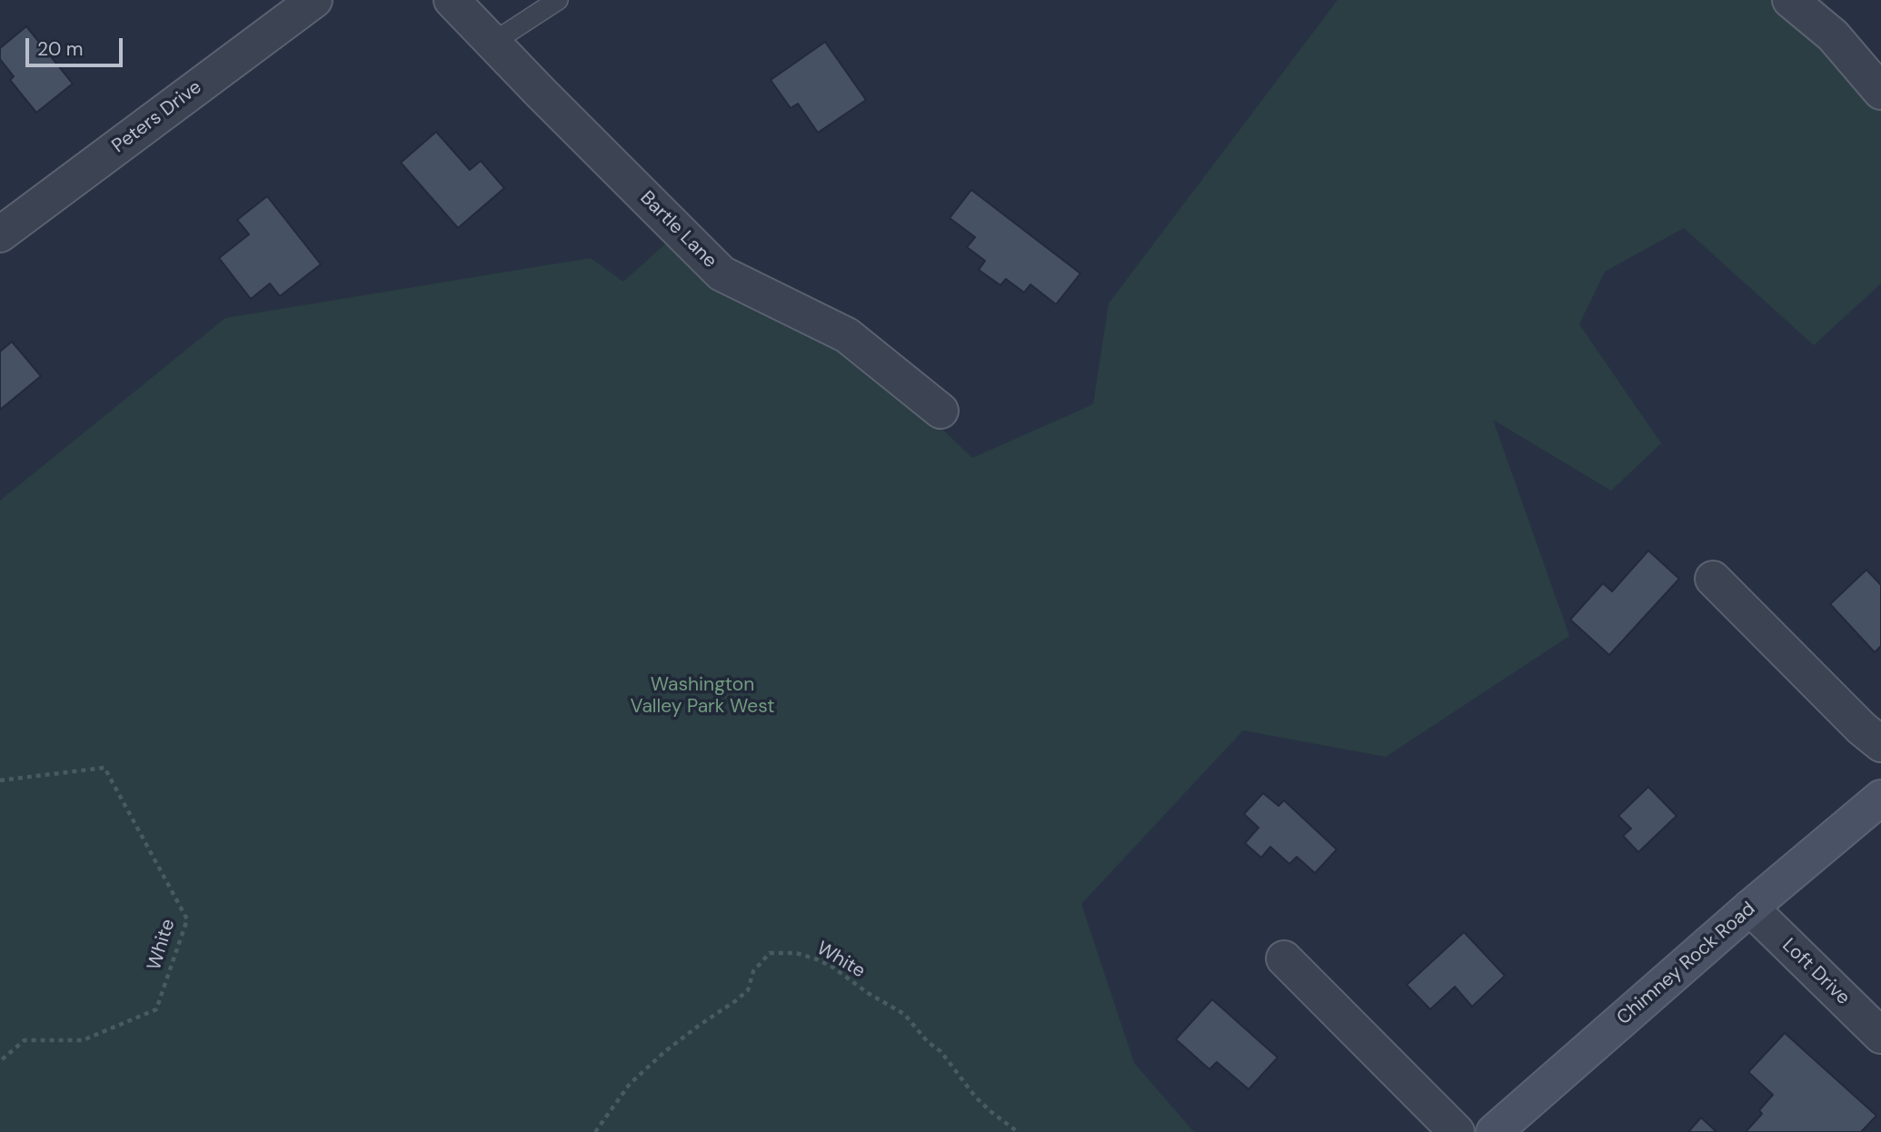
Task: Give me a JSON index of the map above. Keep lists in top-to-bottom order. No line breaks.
{"streets":{"street":["Peters Drive","Bartle Lane","Chimney Rock Road","Loft Drive"],"path":["White"]},"crossings":[["Chimney Rock Road","Loft Drive"]],"parks":["Washington Valley Park West"],"scale_bar":"20 m"}
